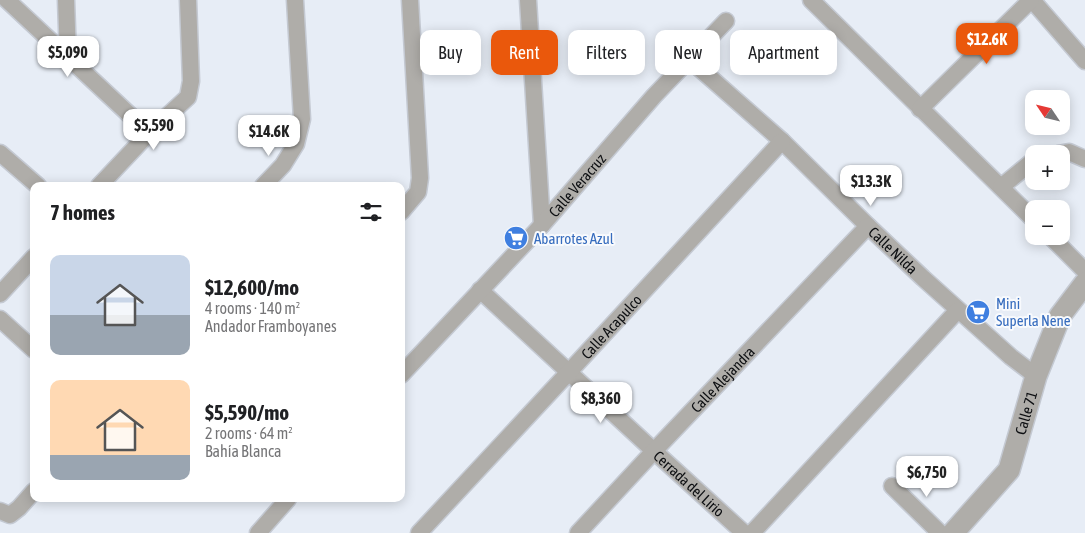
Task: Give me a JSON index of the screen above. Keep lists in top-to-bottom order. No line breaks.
{"streets":{"street":["Calle Veracruz","Calle Nilda","Calle Acapulco","Calle Alejandra","Calle 71","Cerrada del Lirio"]},"crossings":[["Calle Veracruz","Cerrada del Lirio"],["Calle Nilda","Calle Acapulco"],["Calle Nilda","Calle Alejandra"],["Calle Nilda","Calle 71"],["Calle Acapulco","Cerrada del Lirio"],["Calle Alejandra","Cerrada del Lirio"]],"places":{"supermarket":["Abarrotes Azul","Mini Superla Nene"]},"north":"top left","page":{"price":["$12.6K","$5,090","$5,590","$14.6K","$13.3K","$8,360","$6,750"],"chip":["Buy","Rent","Filters","New","Apartment"],"map_buttons":["+","−"],"heading":"7 homes","list":[{"name":"$12,600/mo","note":"4 rooms · 140 m² · Andador Framboyanes"},{"name":"$5,590/mo","note":"2 rooms · 64 m² · Bahía Blanca"}]}}
